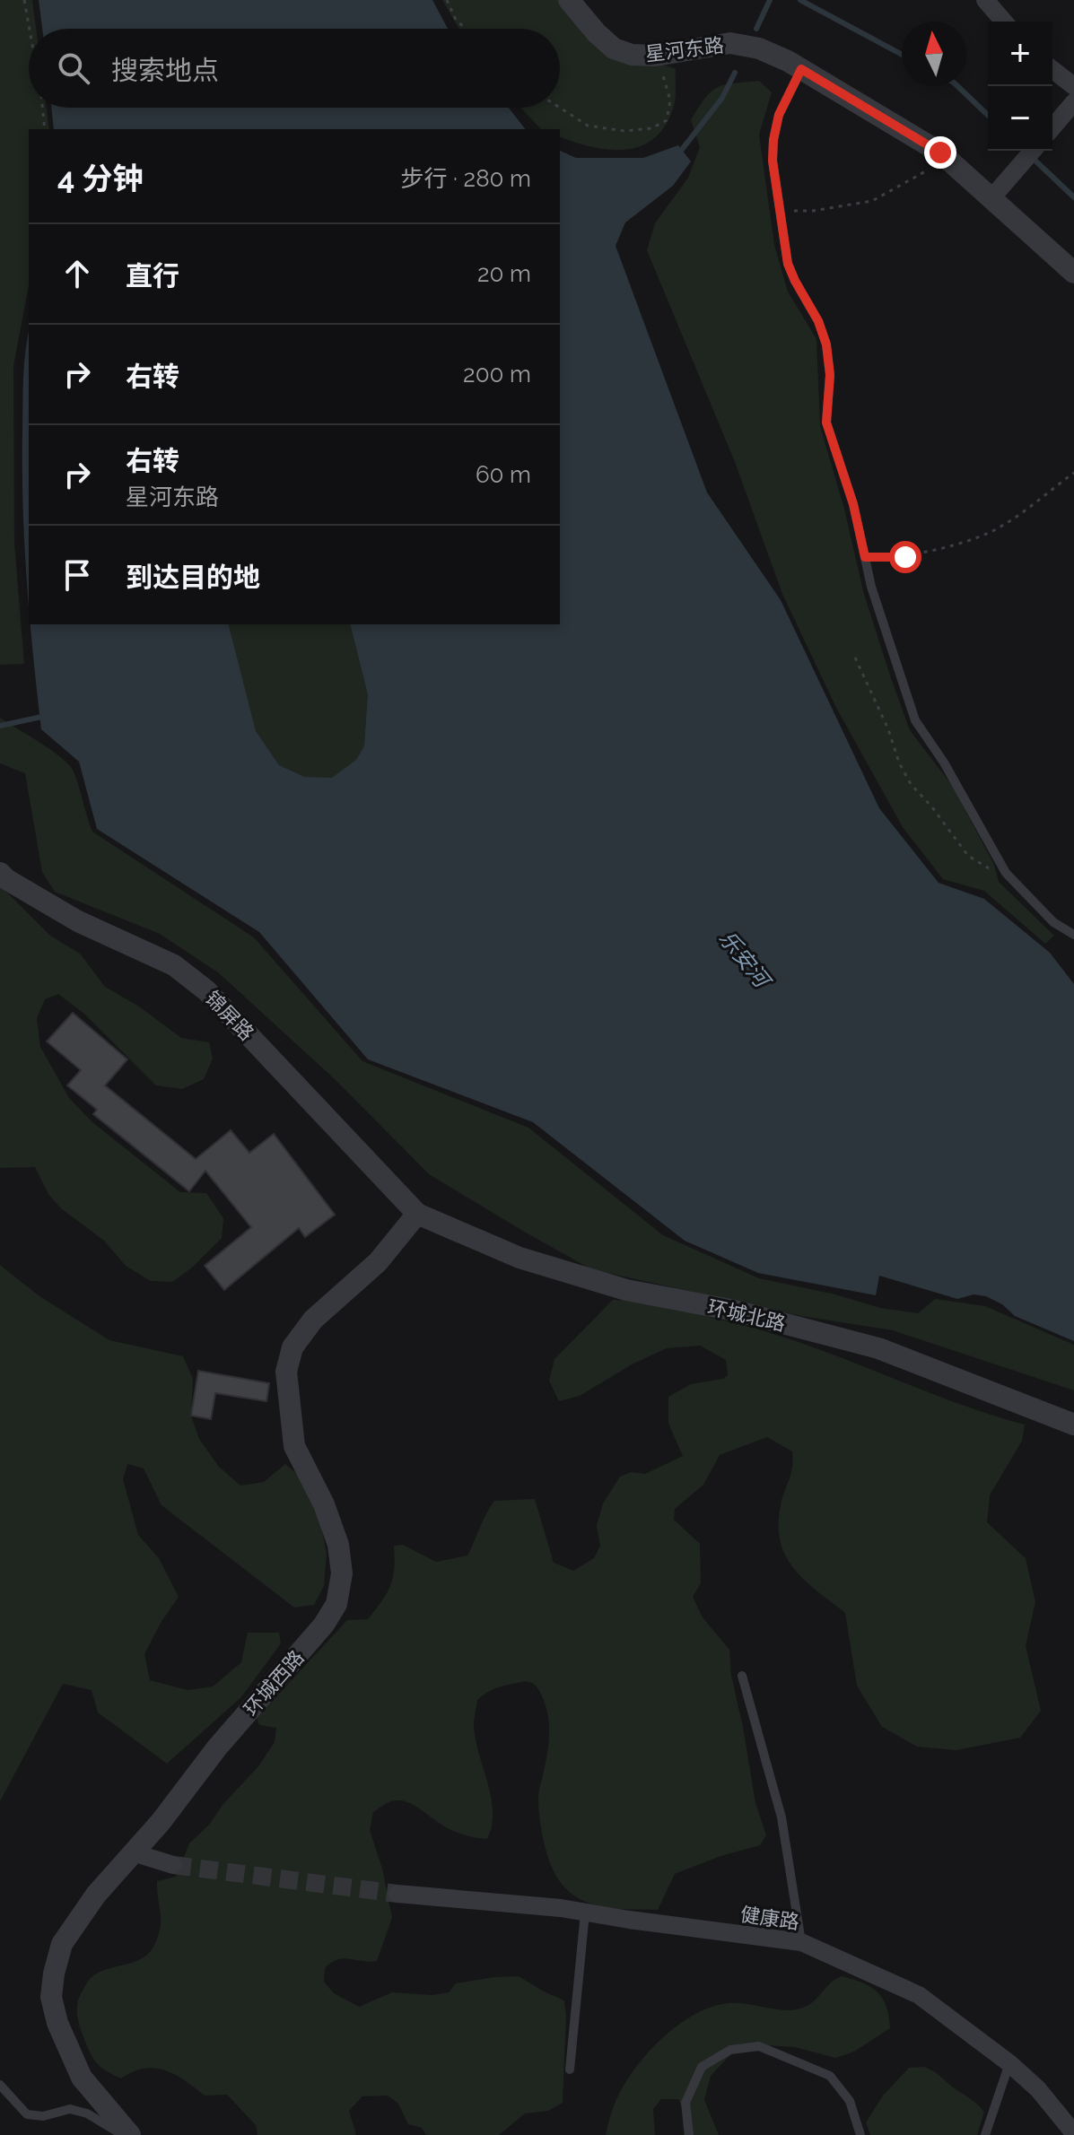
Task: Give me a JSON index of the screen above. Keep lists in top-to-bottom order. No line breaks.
{"streets":{"street":["星河东路","锦屏路","环城北路","环城西路","健康路"]},"crossings":[["锦屏路","环城北路"],["锦屏路","环城西路"],["环城北路","环城西路"]],"water":["乐安河"],"north":"top","page":{"map_buttons":["+","−"],"search":"搜索地点","heading":["4 分钟","步行 · 280 m"],"list":[["直行","20 m"],["右转","200 m"],["右转","星河东路","60 m"],"到达目的地"]}}
